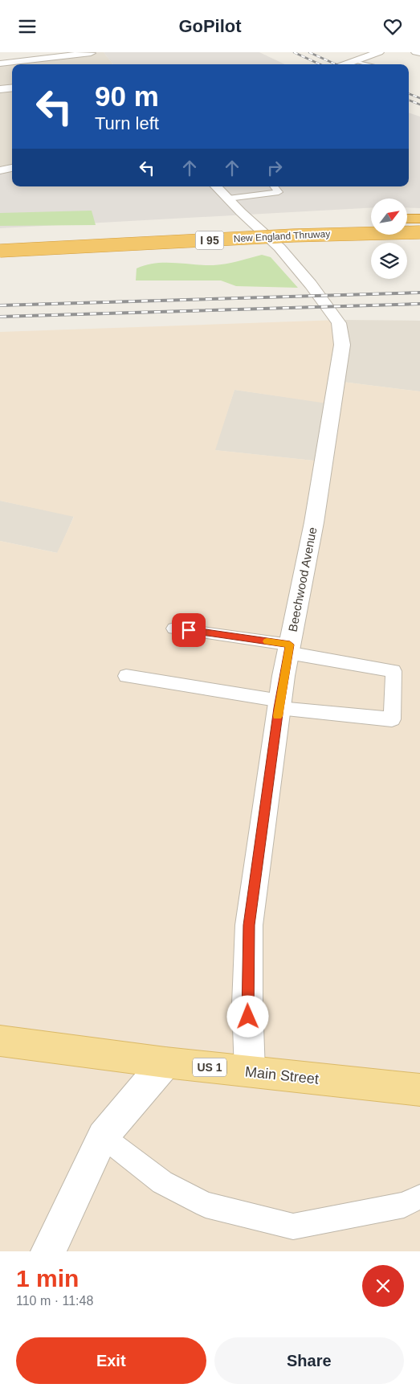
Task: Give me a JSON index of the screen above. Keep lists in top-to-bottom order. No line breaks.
{"streets":{"highway":["New England Thruway","I 95"],"main road":["US 1","Main Street"],"street":["Beechwood Avenue"]},"crossings":[["Beechwood Avenue","Main Street"]],"north":"top right","page":{"header":"GoPilot","turn":["90 m","Turn left"],"heading":["1 min","110 m · 11:48"],"buttons":["Exit","Share"]}}
